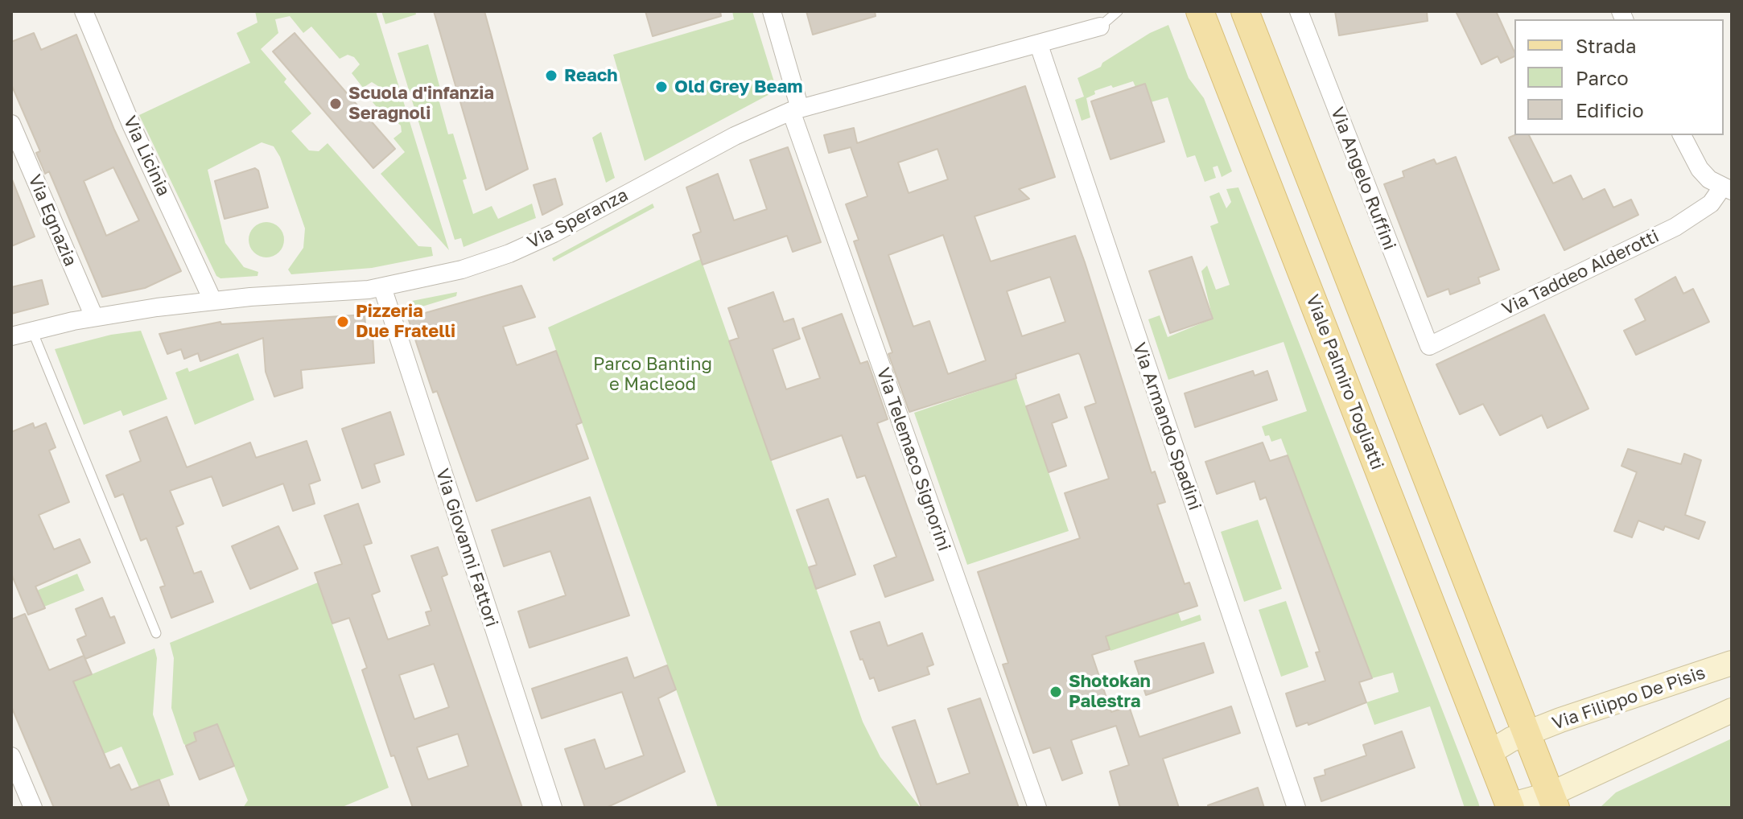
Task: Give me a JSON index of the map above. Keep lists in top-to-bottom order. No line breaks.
{"streets":{"main road":["Viale Palmiro Togliatti"],"street":["Via Licinia","Via Angelo Ruffini","Via Speranza","Via Egnazia","Via Taddeo Alderotti","Via Armando Spadini","Via Telemaco Signorini","Via Giovanni Fattori","Via Filippo De Pisis"]},"crossings":[["Via Licinia","Via Speranza"],["Via Angelo Ruffini","Via Taddeo Alderotti"],["Via Speranza","Via Egnazia"],["Via Speranza","Via Armando Spadini"],["Via Speranza","Via Telemaco Signorini"],["Via Speranza","Via Giovanni Fattori"]],"parks":["Parco Banting e Macleod"],"places":["Reach","Old Grey Beam","Scuola d'infanzia Seragnoli","Pizzeria Due Fratelli","Shotokan Palestra"],"legend":["Strada","Parco","Edificio"]}
